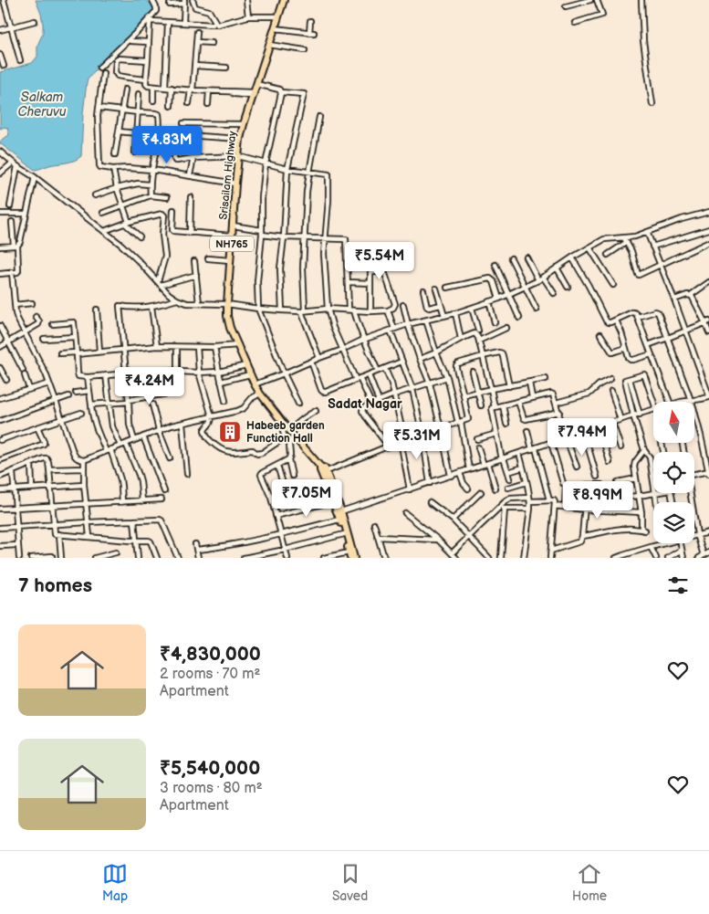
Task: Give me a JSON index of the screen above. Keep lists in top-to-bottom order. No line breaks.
{"streets":{"highway":["Srisailam Highway","NH765"]},"districts":["Sadat Nagar"],"water":["Salkam Cheruvu"],"places":{"building":["Habeeb garden Function Hall"]},"north":"top","page":{"price":["₹4.83M","₹5.54M","₹4.24M","₹7.94M","₹5.31M","₹7.05M","₹8.99M"],"heading":"7 homes","list":[{"name":"₹4,830,000","note":"2 rooms · 70 m² · Apartment"},{"name":"₹5,540,000","note":"3 rooms · 80 m² · Apartment"}],"tabs":["Map","Saved","Home"]}}
